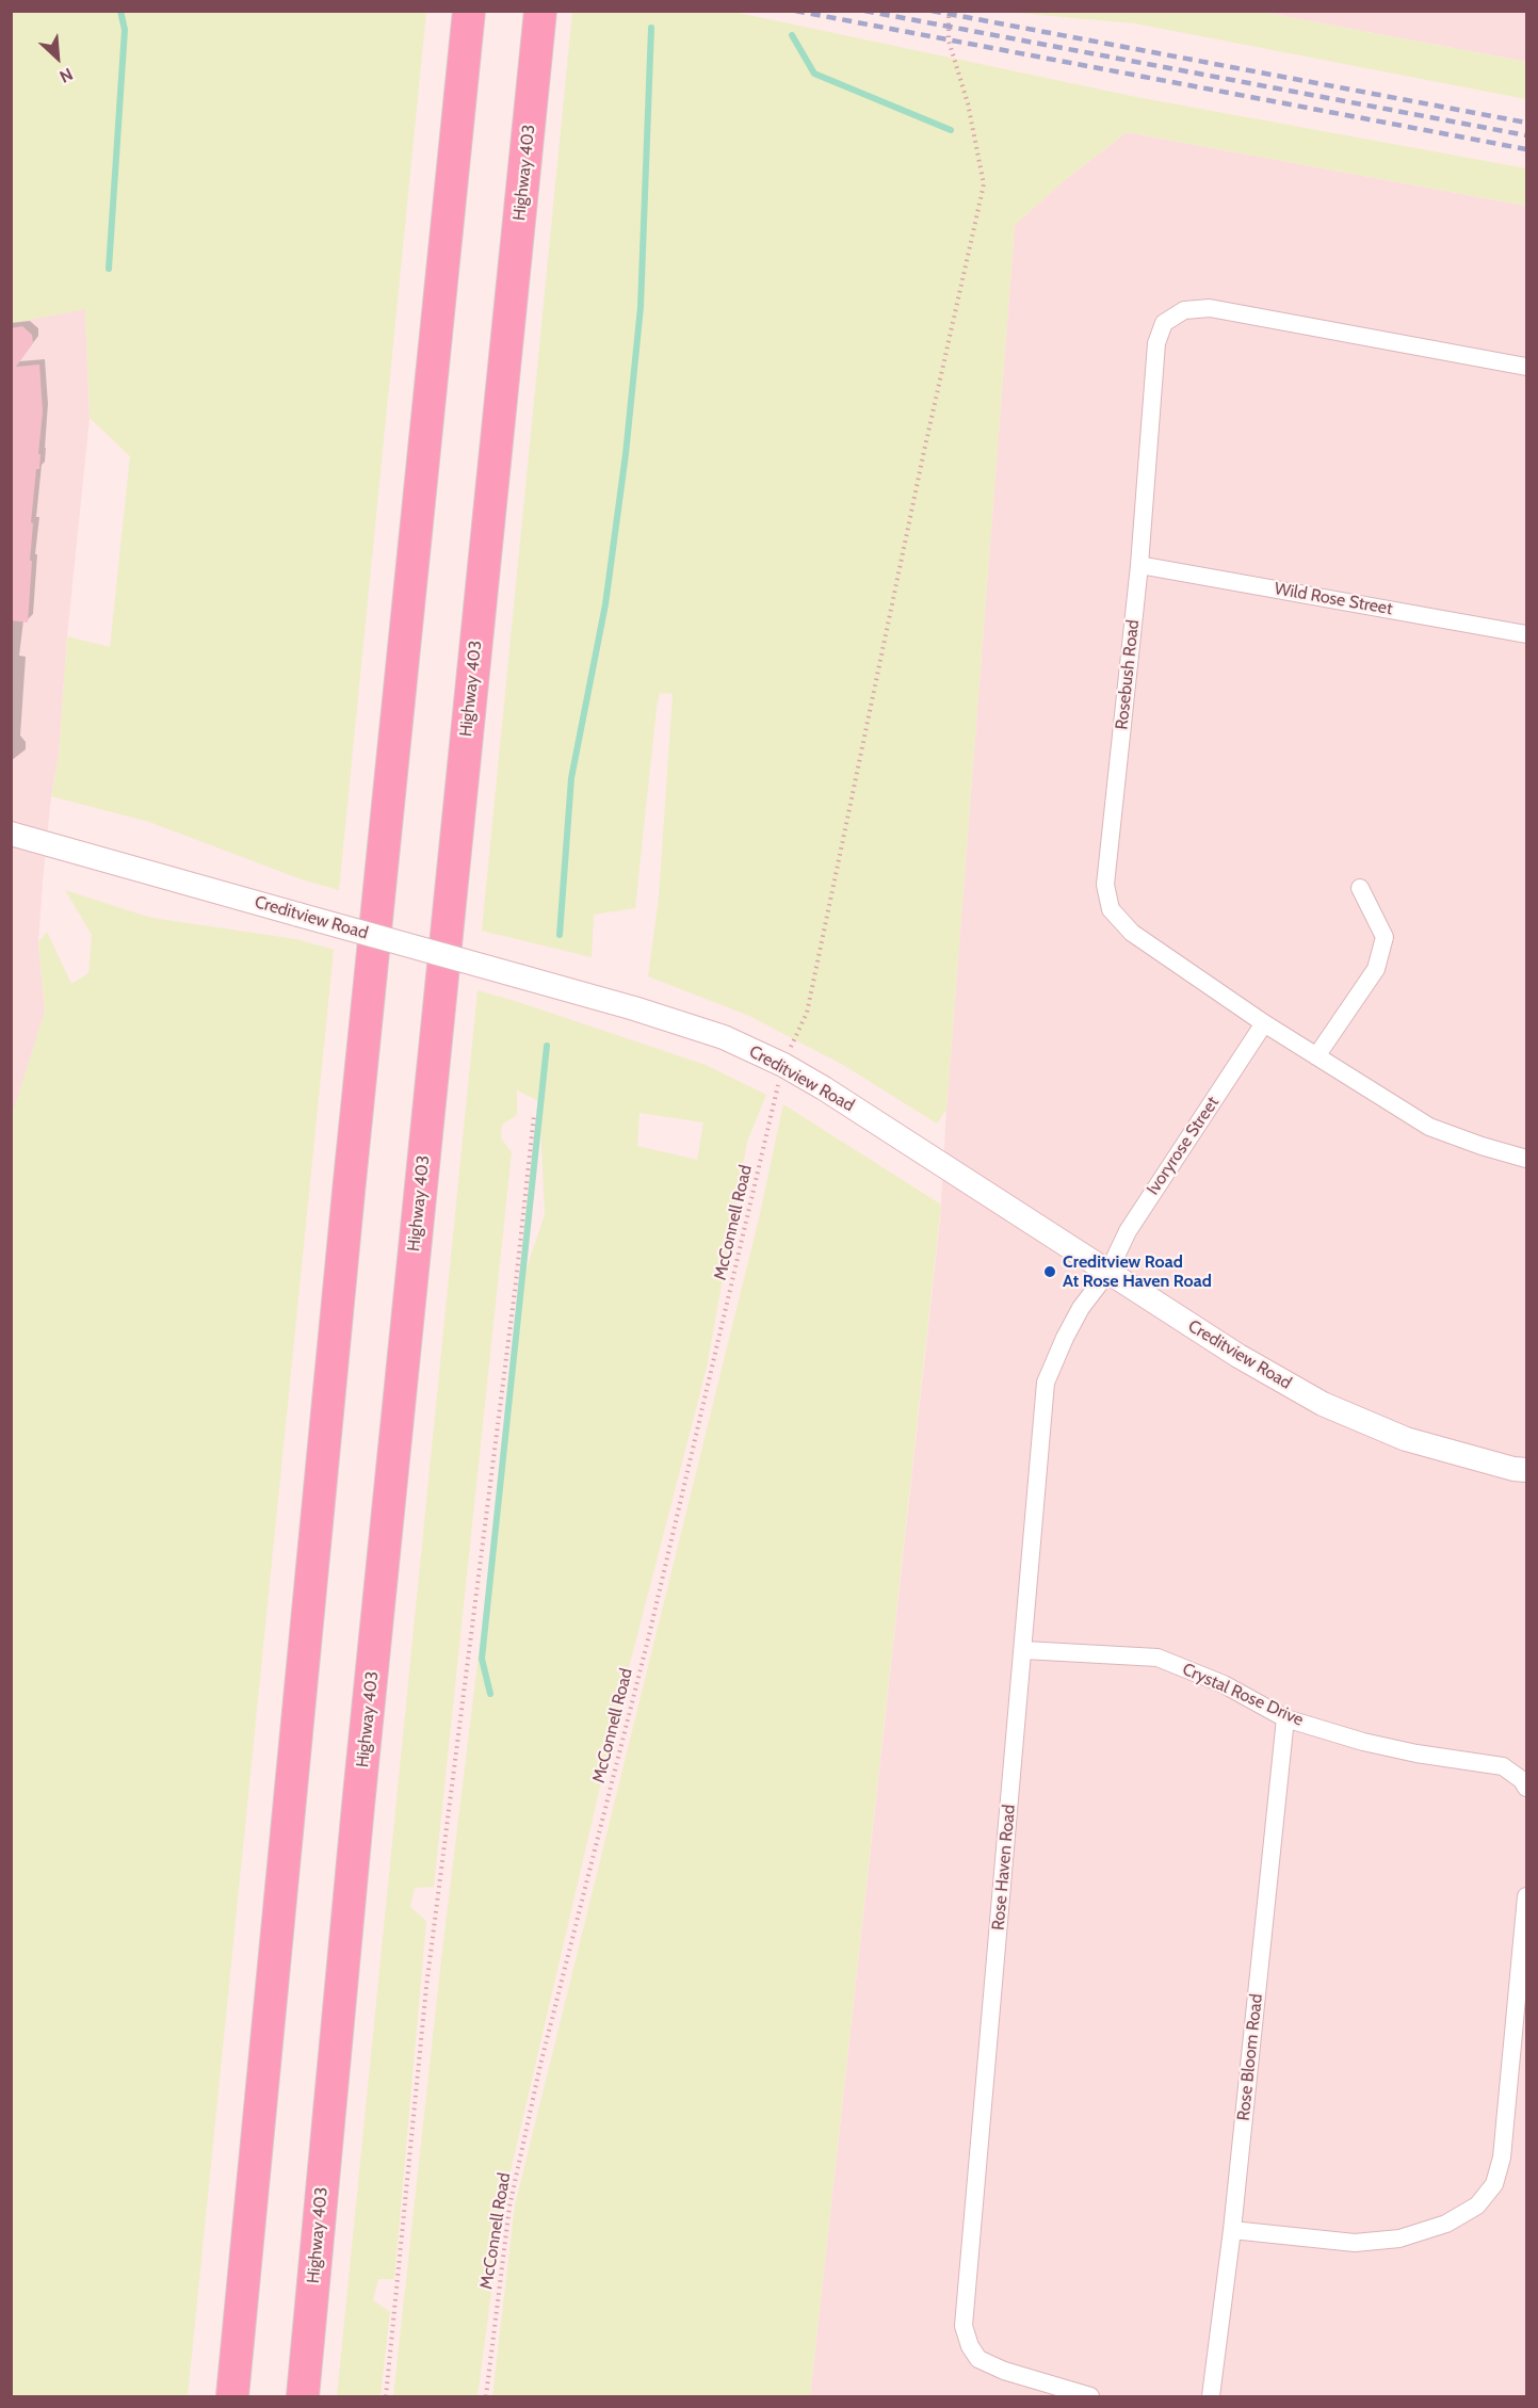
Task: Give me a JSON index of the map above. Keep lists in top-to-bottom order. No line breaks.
{"streets":{"highway":["Highway 403"],"main road":["Creditview Road"],"street":["Wild Rose Street","Rosebush Road","Ivoryrose Street","Crystal Rose Drive","Rose Haven Road","Rose Bloom Road"],"path":["McConnell Road"]},"crossings":[["Wild Rose Street","Rosebush Road"],["Rosebush Road","Ivoryrose Street"],["Creditview Road","Ivoryrose Street"],["Creditview Road","McConnell Road"],["Creditview Road","Rose Haven Road"],["Ivoryrose Street","Rose Haven Road"],["Crystal Rose Drive","Rose Haven Road"],["Crystal Rose Drive","Rose Bloom Road"]],"places":["Creditview Road At Rose Haven Road"],"north":"bottom right"}
